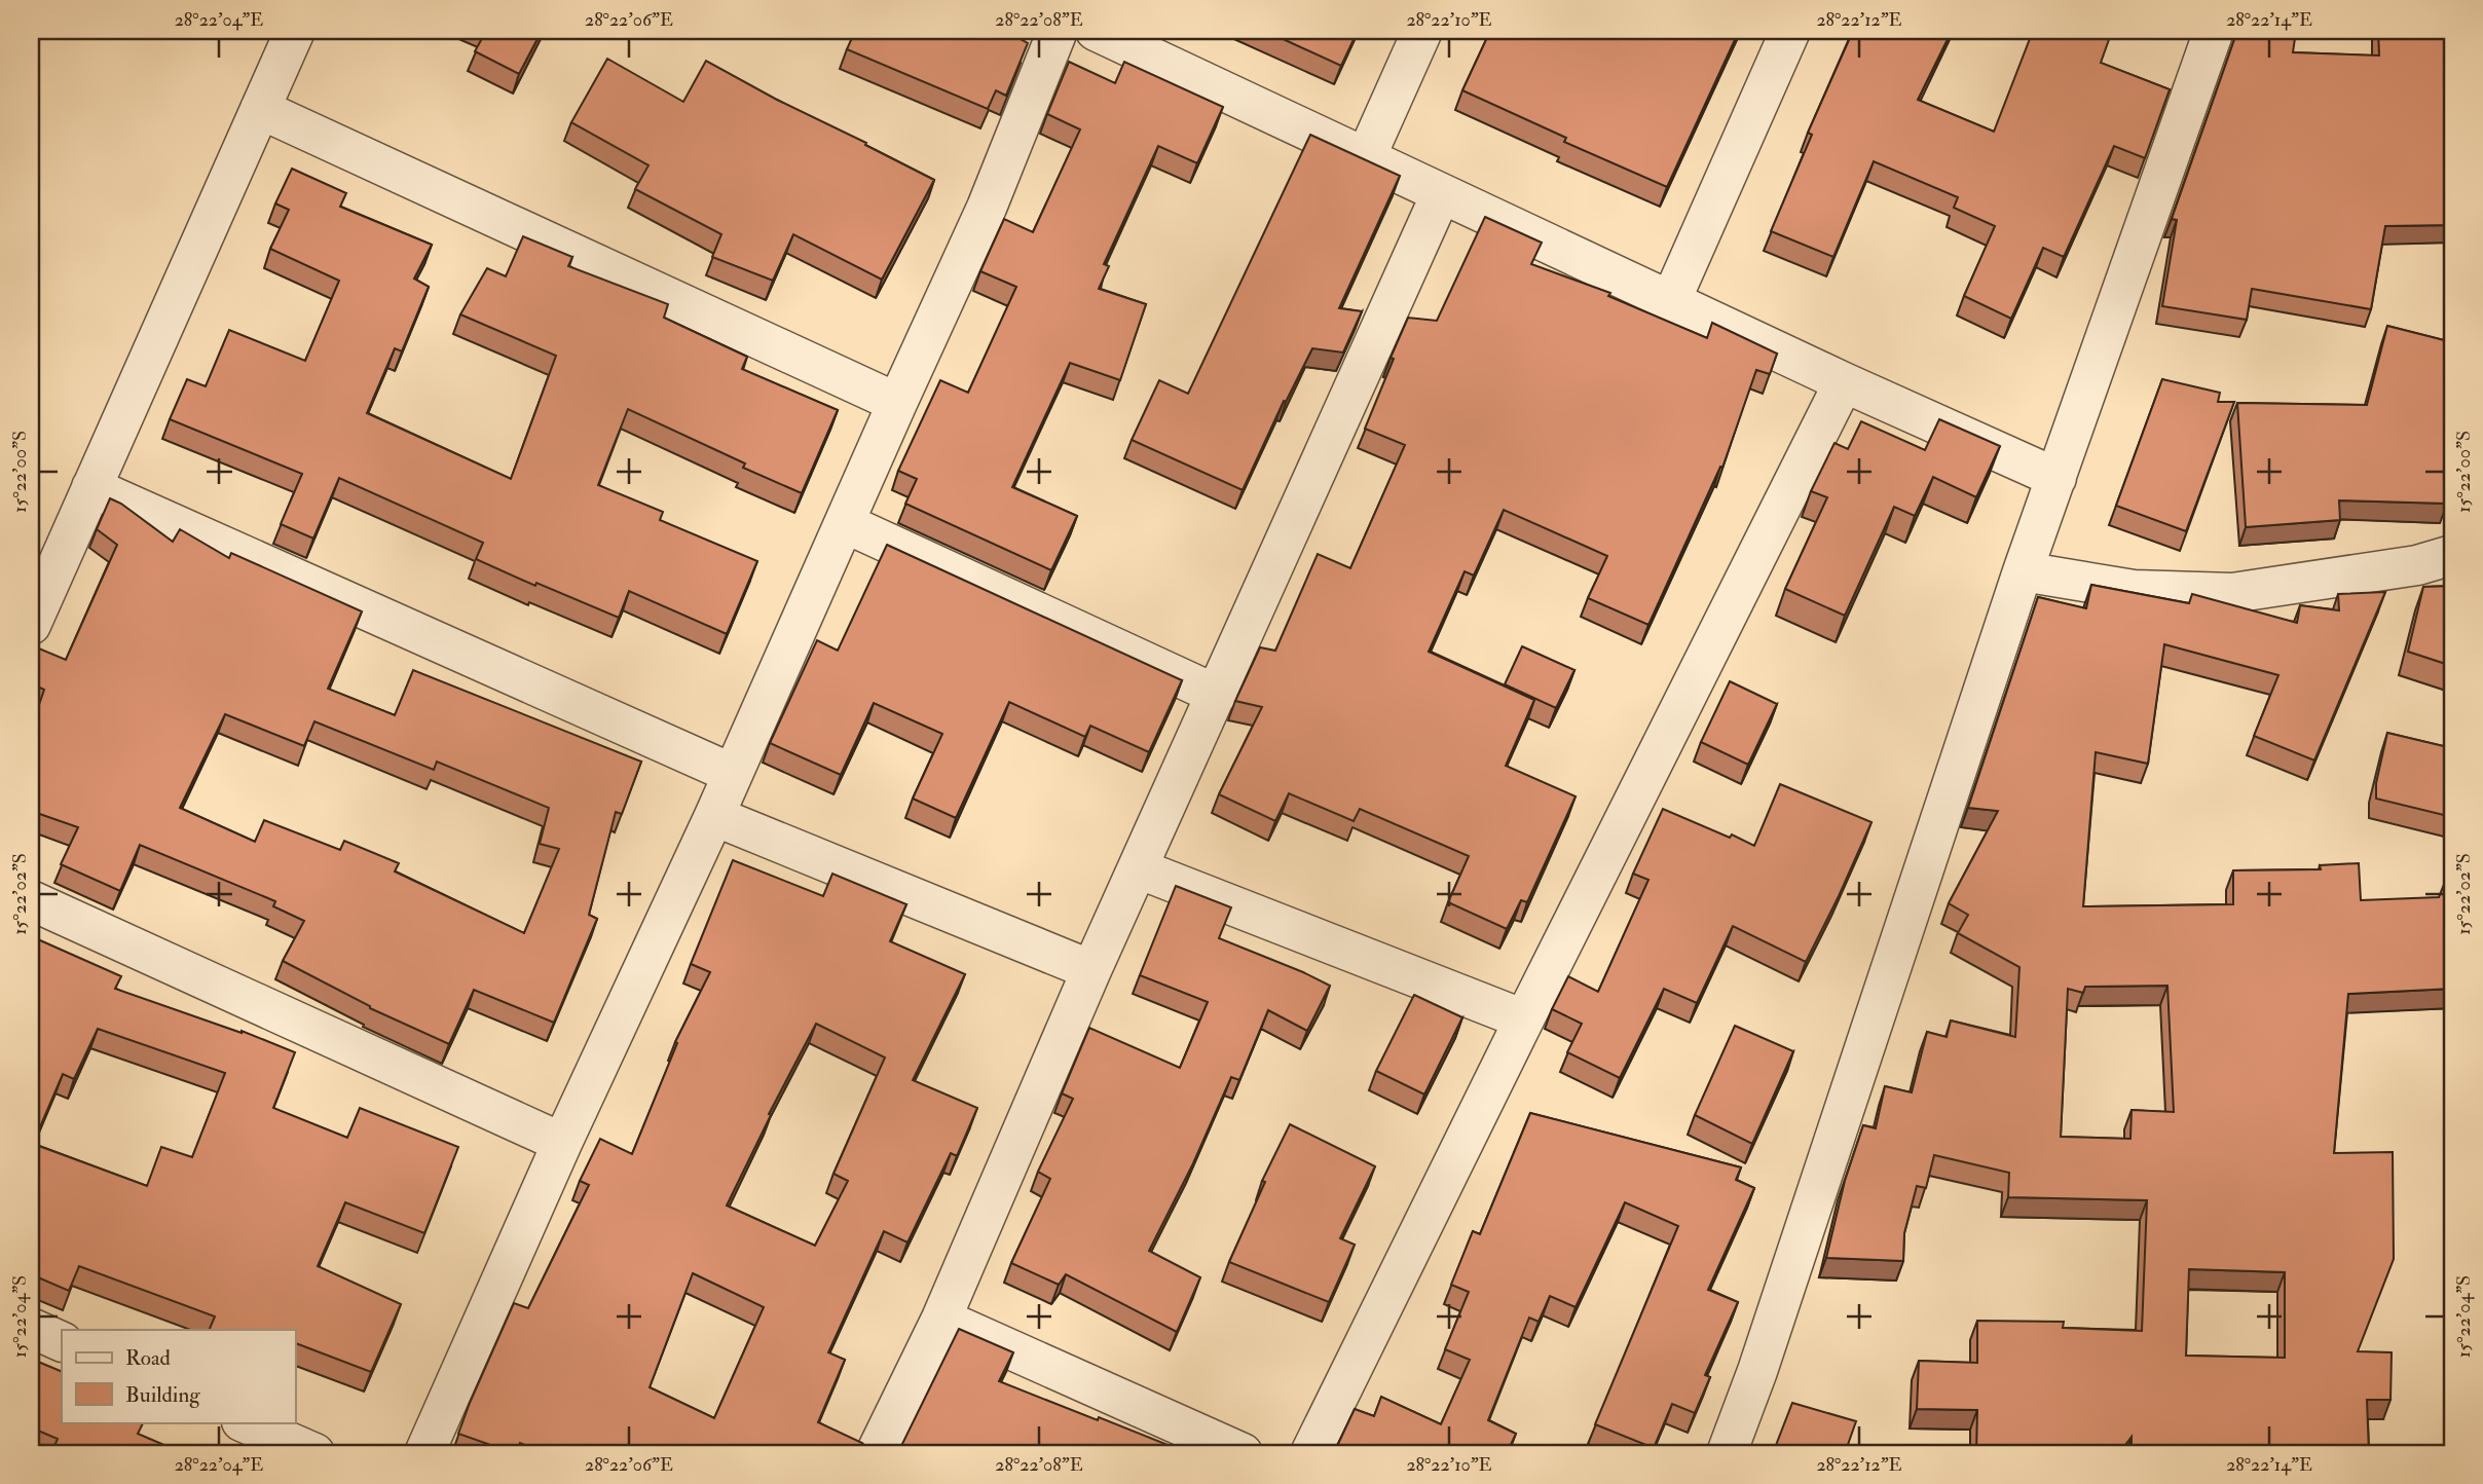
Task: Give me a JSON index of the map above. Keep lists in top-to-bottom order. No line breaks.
{"legend":["Road","Building"],"coordinates":["28°22'04\"E","28°22'06\"E","28°22'08\"E","28°22'10\"E","28°22'12\"E","28°22'14\"E","15°22'00\"S","15°22'02\"S","15°22'04\"S"]}
